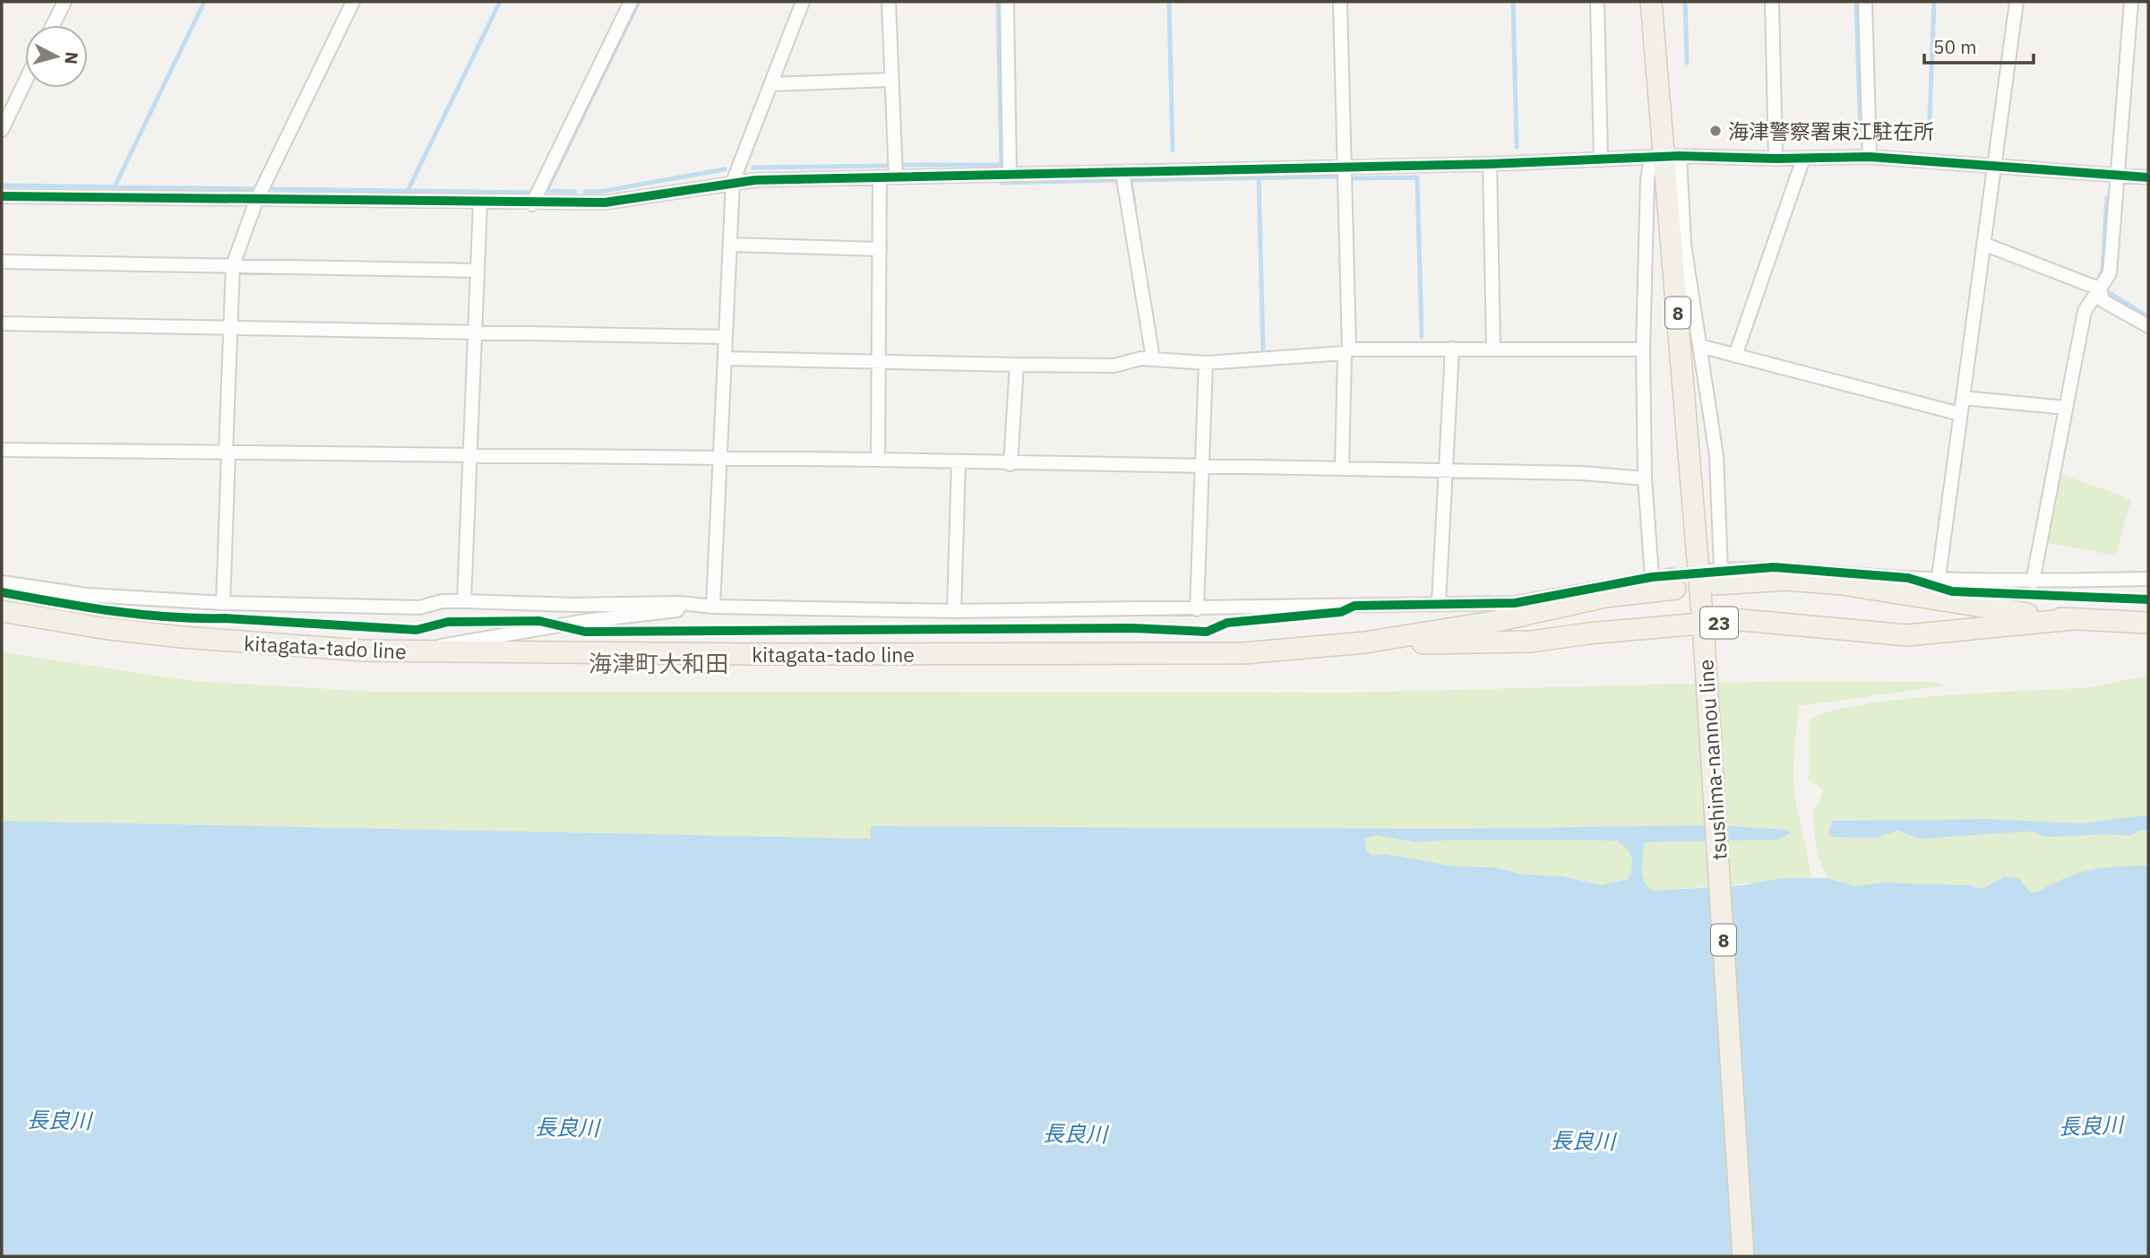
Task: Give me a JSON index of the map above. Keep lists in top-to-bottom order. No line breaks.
{"streets":{"main road":["8","23","kitagata-tado line","tsushima-nannou line"]},"crossings":[["23","kitagata-tado line"],["23","tsushima-nannou line"]],"districts":["海津町大和田"],"water":["長良川"],"places":["海津警察署東江駐在所"],"scale_bar":"50 m","north":"right"}
